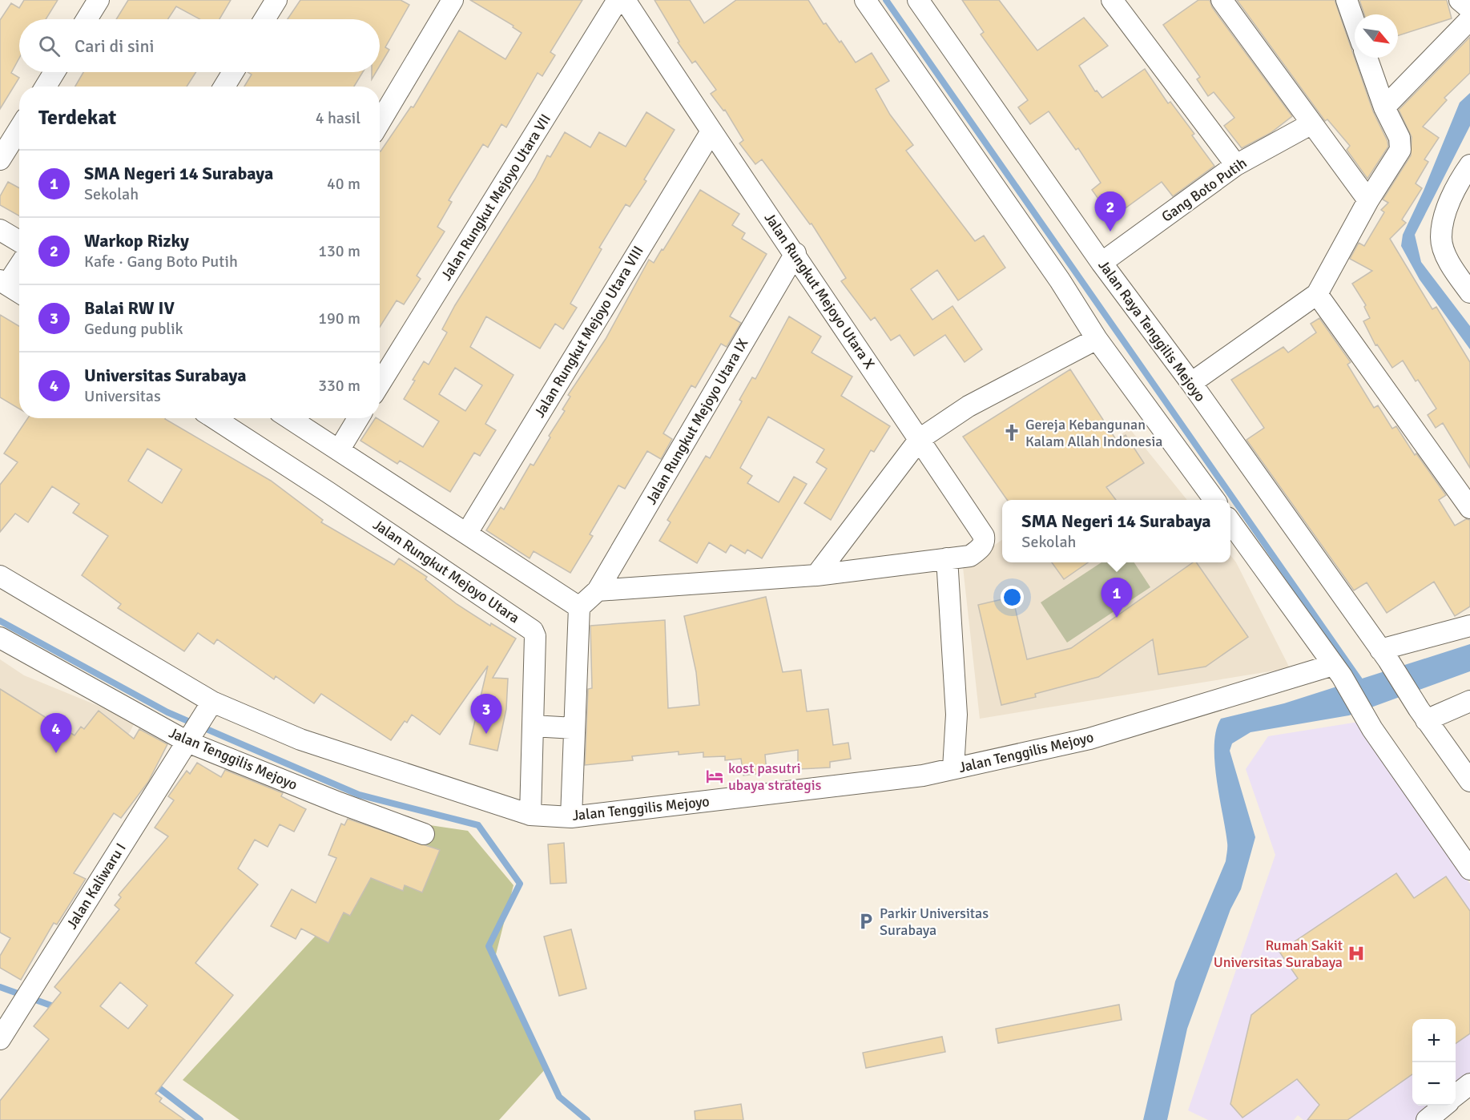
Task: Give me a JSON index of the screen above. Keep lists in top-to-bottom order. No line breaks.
{"streets":{"street":["Gang Boto Putih","Jalan Rungkut Mejoyo Utara VII","Jalan Rungkut Mejoyo Utara X","Jalan Raya Tenggilis Mejoyo","Jalan Rungkut Mejoyo Utara VIII","Jalan Rungkut Mejoyo Utara IX","Jalan Rungkut Mejoyo Utara","Jalan Tenggilis Mejoyo","Jalan Kaliwaru I"]},"crossings":[["Gang Boto Putih","Jalan Raya Tenggilis Mejoyo"],["Jalan Rungkut Mejoyo Utara X","Jalan Rungkut Mejoyo Utara VIII"],["Jalan Rungkut Mejoyo Utara X","Jalan Rungkut Mejoyo Utara IX"],["Jalan Rungkut Mejoyo Utara","Jalan Tenggilis Mejoyo"],["Jalan Tenggilis Mejoyo","Jalan Kaliwaru I"]],"places":{"church":["Gereja Kebangunan Kalam Allah Indonesia"],"hotel":["kost pasutri ubaya strategis"],"parking":["Parkir Universitas Surabaya"],"hospital":["Rumah Sakit Universitas Surabaya"]},"north":"bottom right","page":{"search":"Cari di sini","heading":["Terdekat","4 hasil"],"list":[{"mark":"1","name":"SMA Negeri 14 Surabaya","note":"Sekolah","value":"40 m"},{"mark":"2","name":"Warkop Rizky","note":"Kafe · Gang Boto Putih","value":"130 m"},{"mark":"3","name":"Balai RW IV","note":"Gedung publik","value":"190 m"},{"mark":"4","name":"Universitas Surabaya","note":"Universitas","value":"330 m"}],"pins":["2","1","3","4"],"popup":["SMA Negeri 14 Surabaya","Sekolah"],"map_buttons":["+","−"]}}
